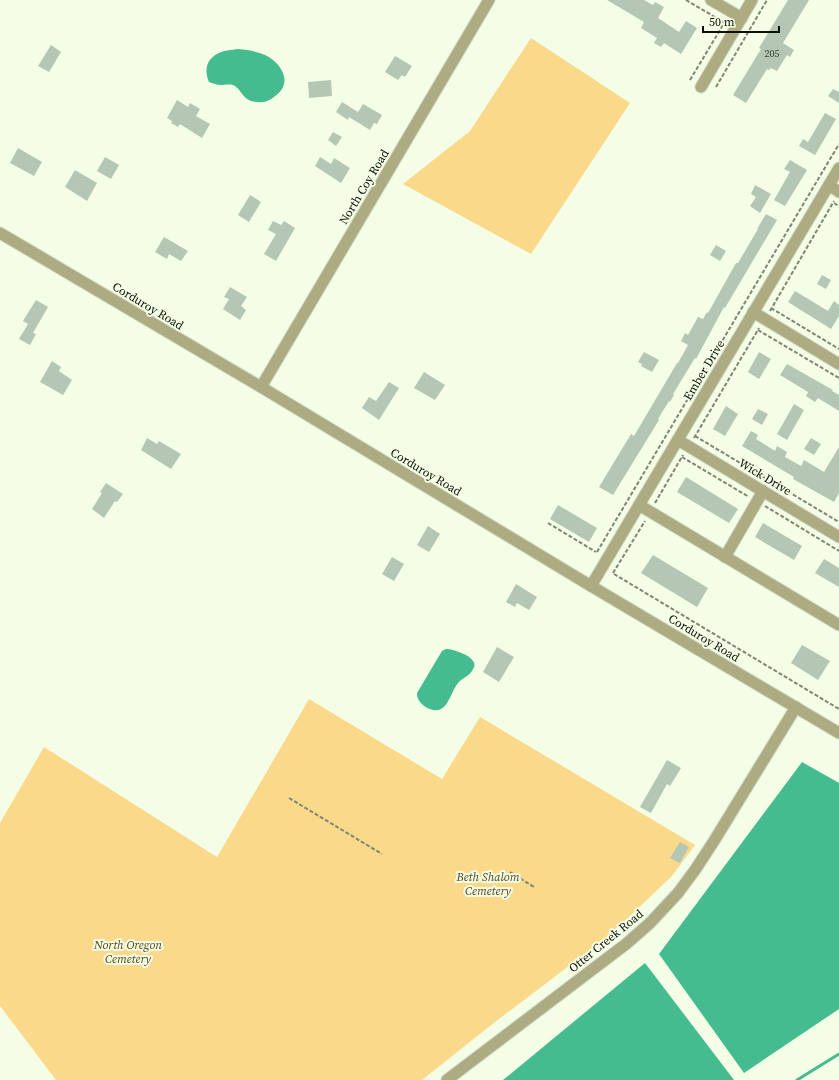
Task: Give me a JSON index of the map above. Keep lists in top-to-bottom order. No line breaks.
{"streets":{"street":["North Coy Road","Corduroy Road","Ember Drive","Wick Drive","Otter Creek Road"]},"crossings":[["North Coy Road","Corduroy Road"],["Corduroy Road","Ember Drive"],["Corduroy Road","Otter Creek Road"],["Ember Drive","Wick Drive"]],"parks":["Beth Shalom Cemetery","North Oregon Cemetery"],"house_numbers":["205"],"scale_bar":"50 m"}
